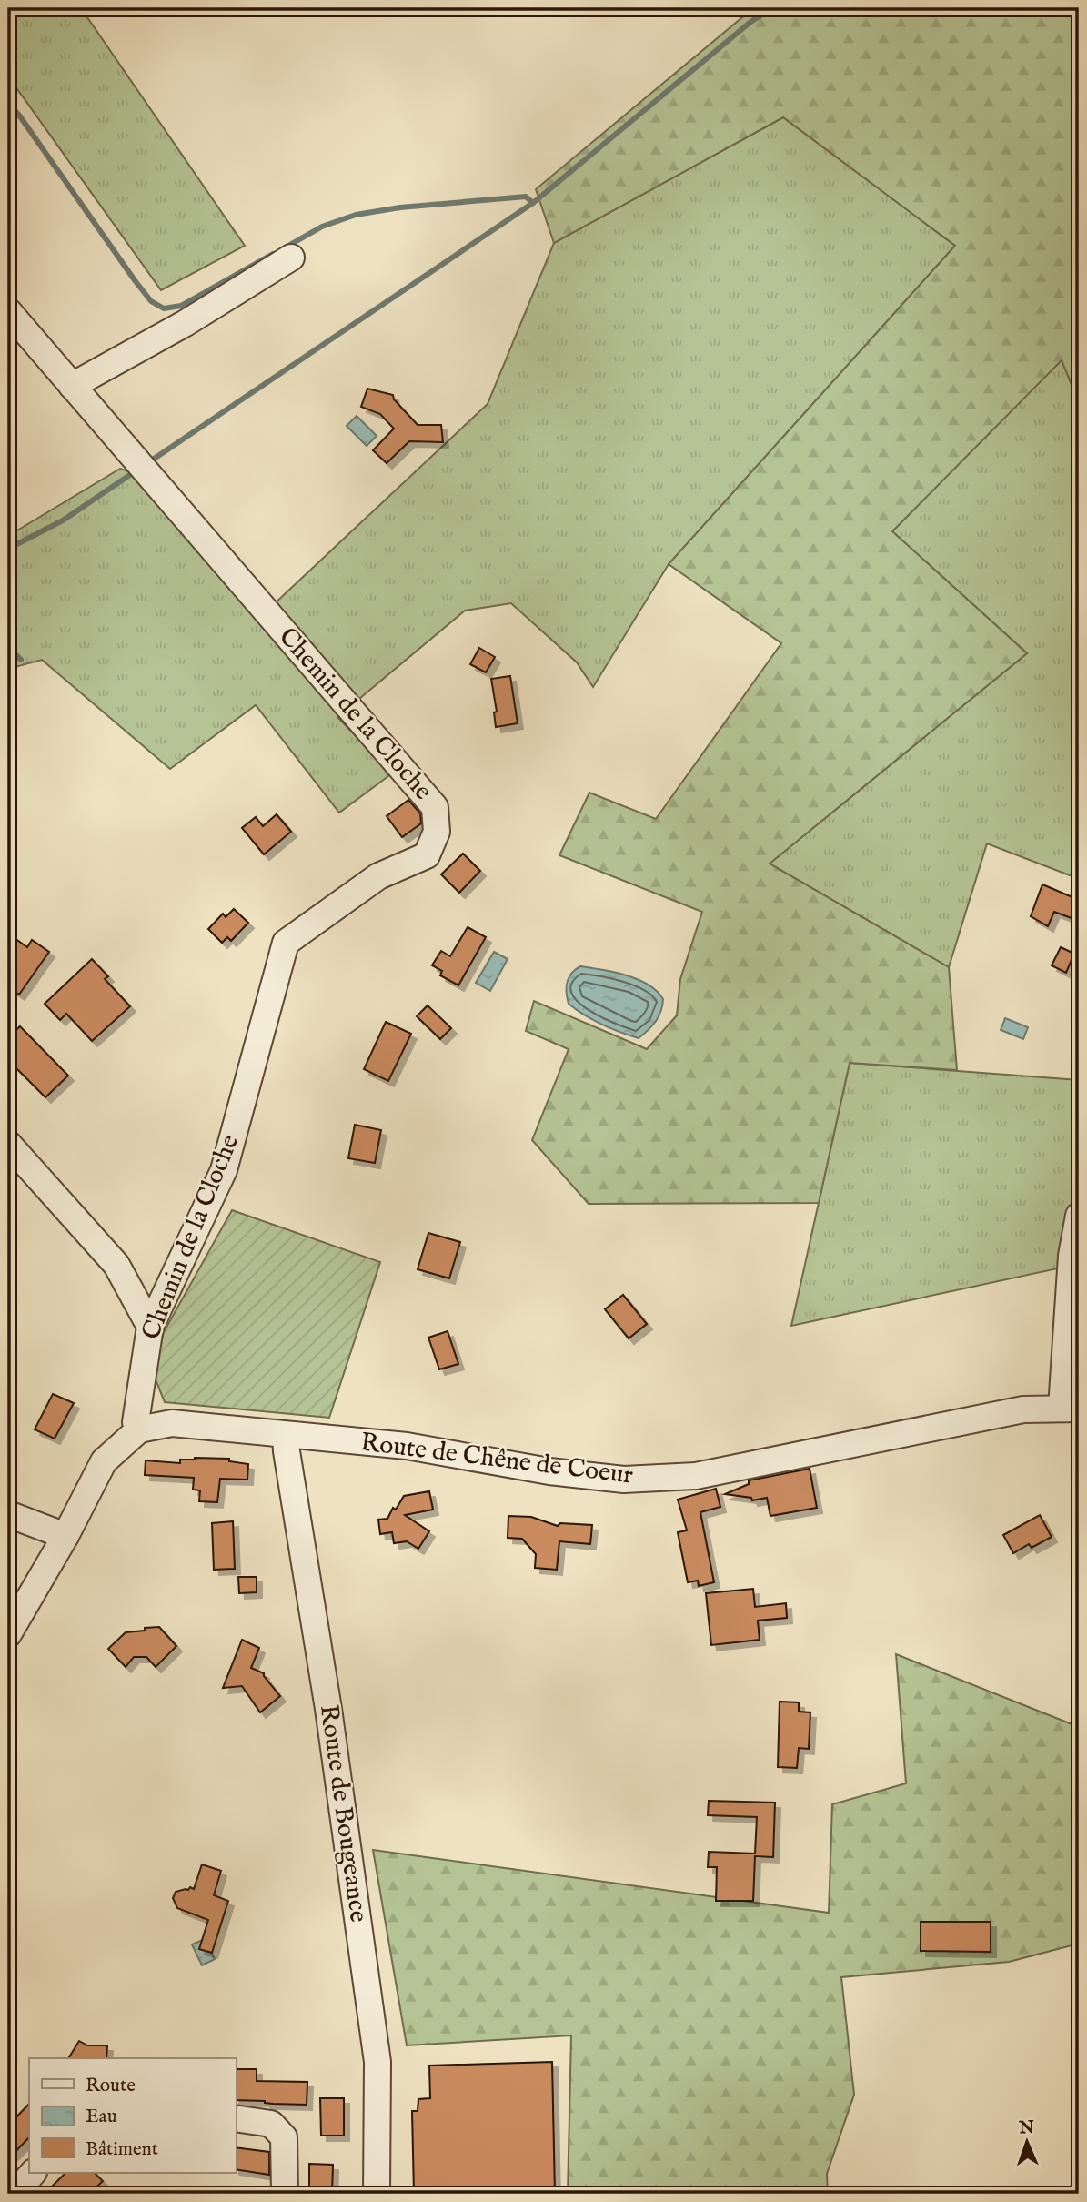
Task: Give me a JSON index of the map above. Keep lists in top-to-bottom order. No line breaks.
{"streets":{"street":["Chemin de la Cloche","Route de Chêne de Coeur","Route de Bougeance"]},"crossings":[["Chemin de la Cloche","Route de Chêne de Coeur"],["Route de Chêne de Coeur","Route de Bougeance"]],"legend":["Route","Eau","Bâtiment"],"north":"top"}
